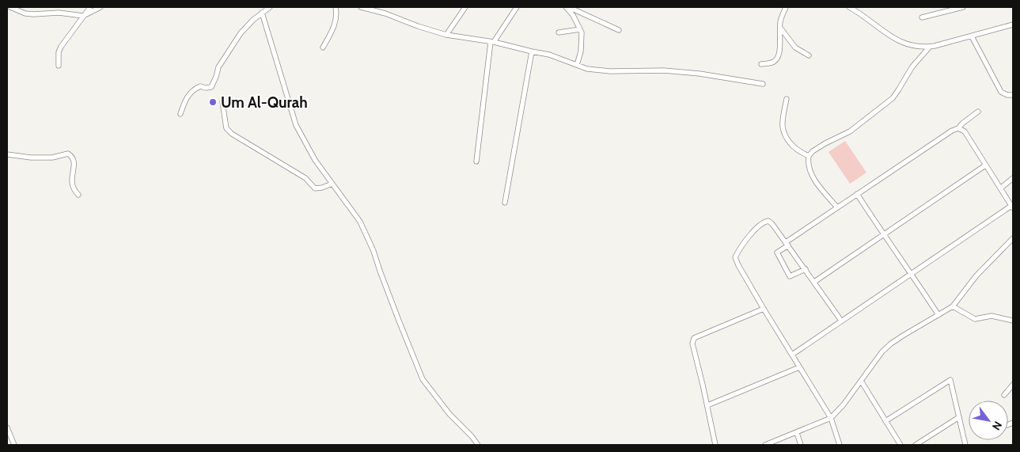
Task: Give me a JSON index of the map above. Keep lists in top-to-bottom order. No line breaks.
{"places":["Um Al-Qurah"],"north":"bottom right"}
